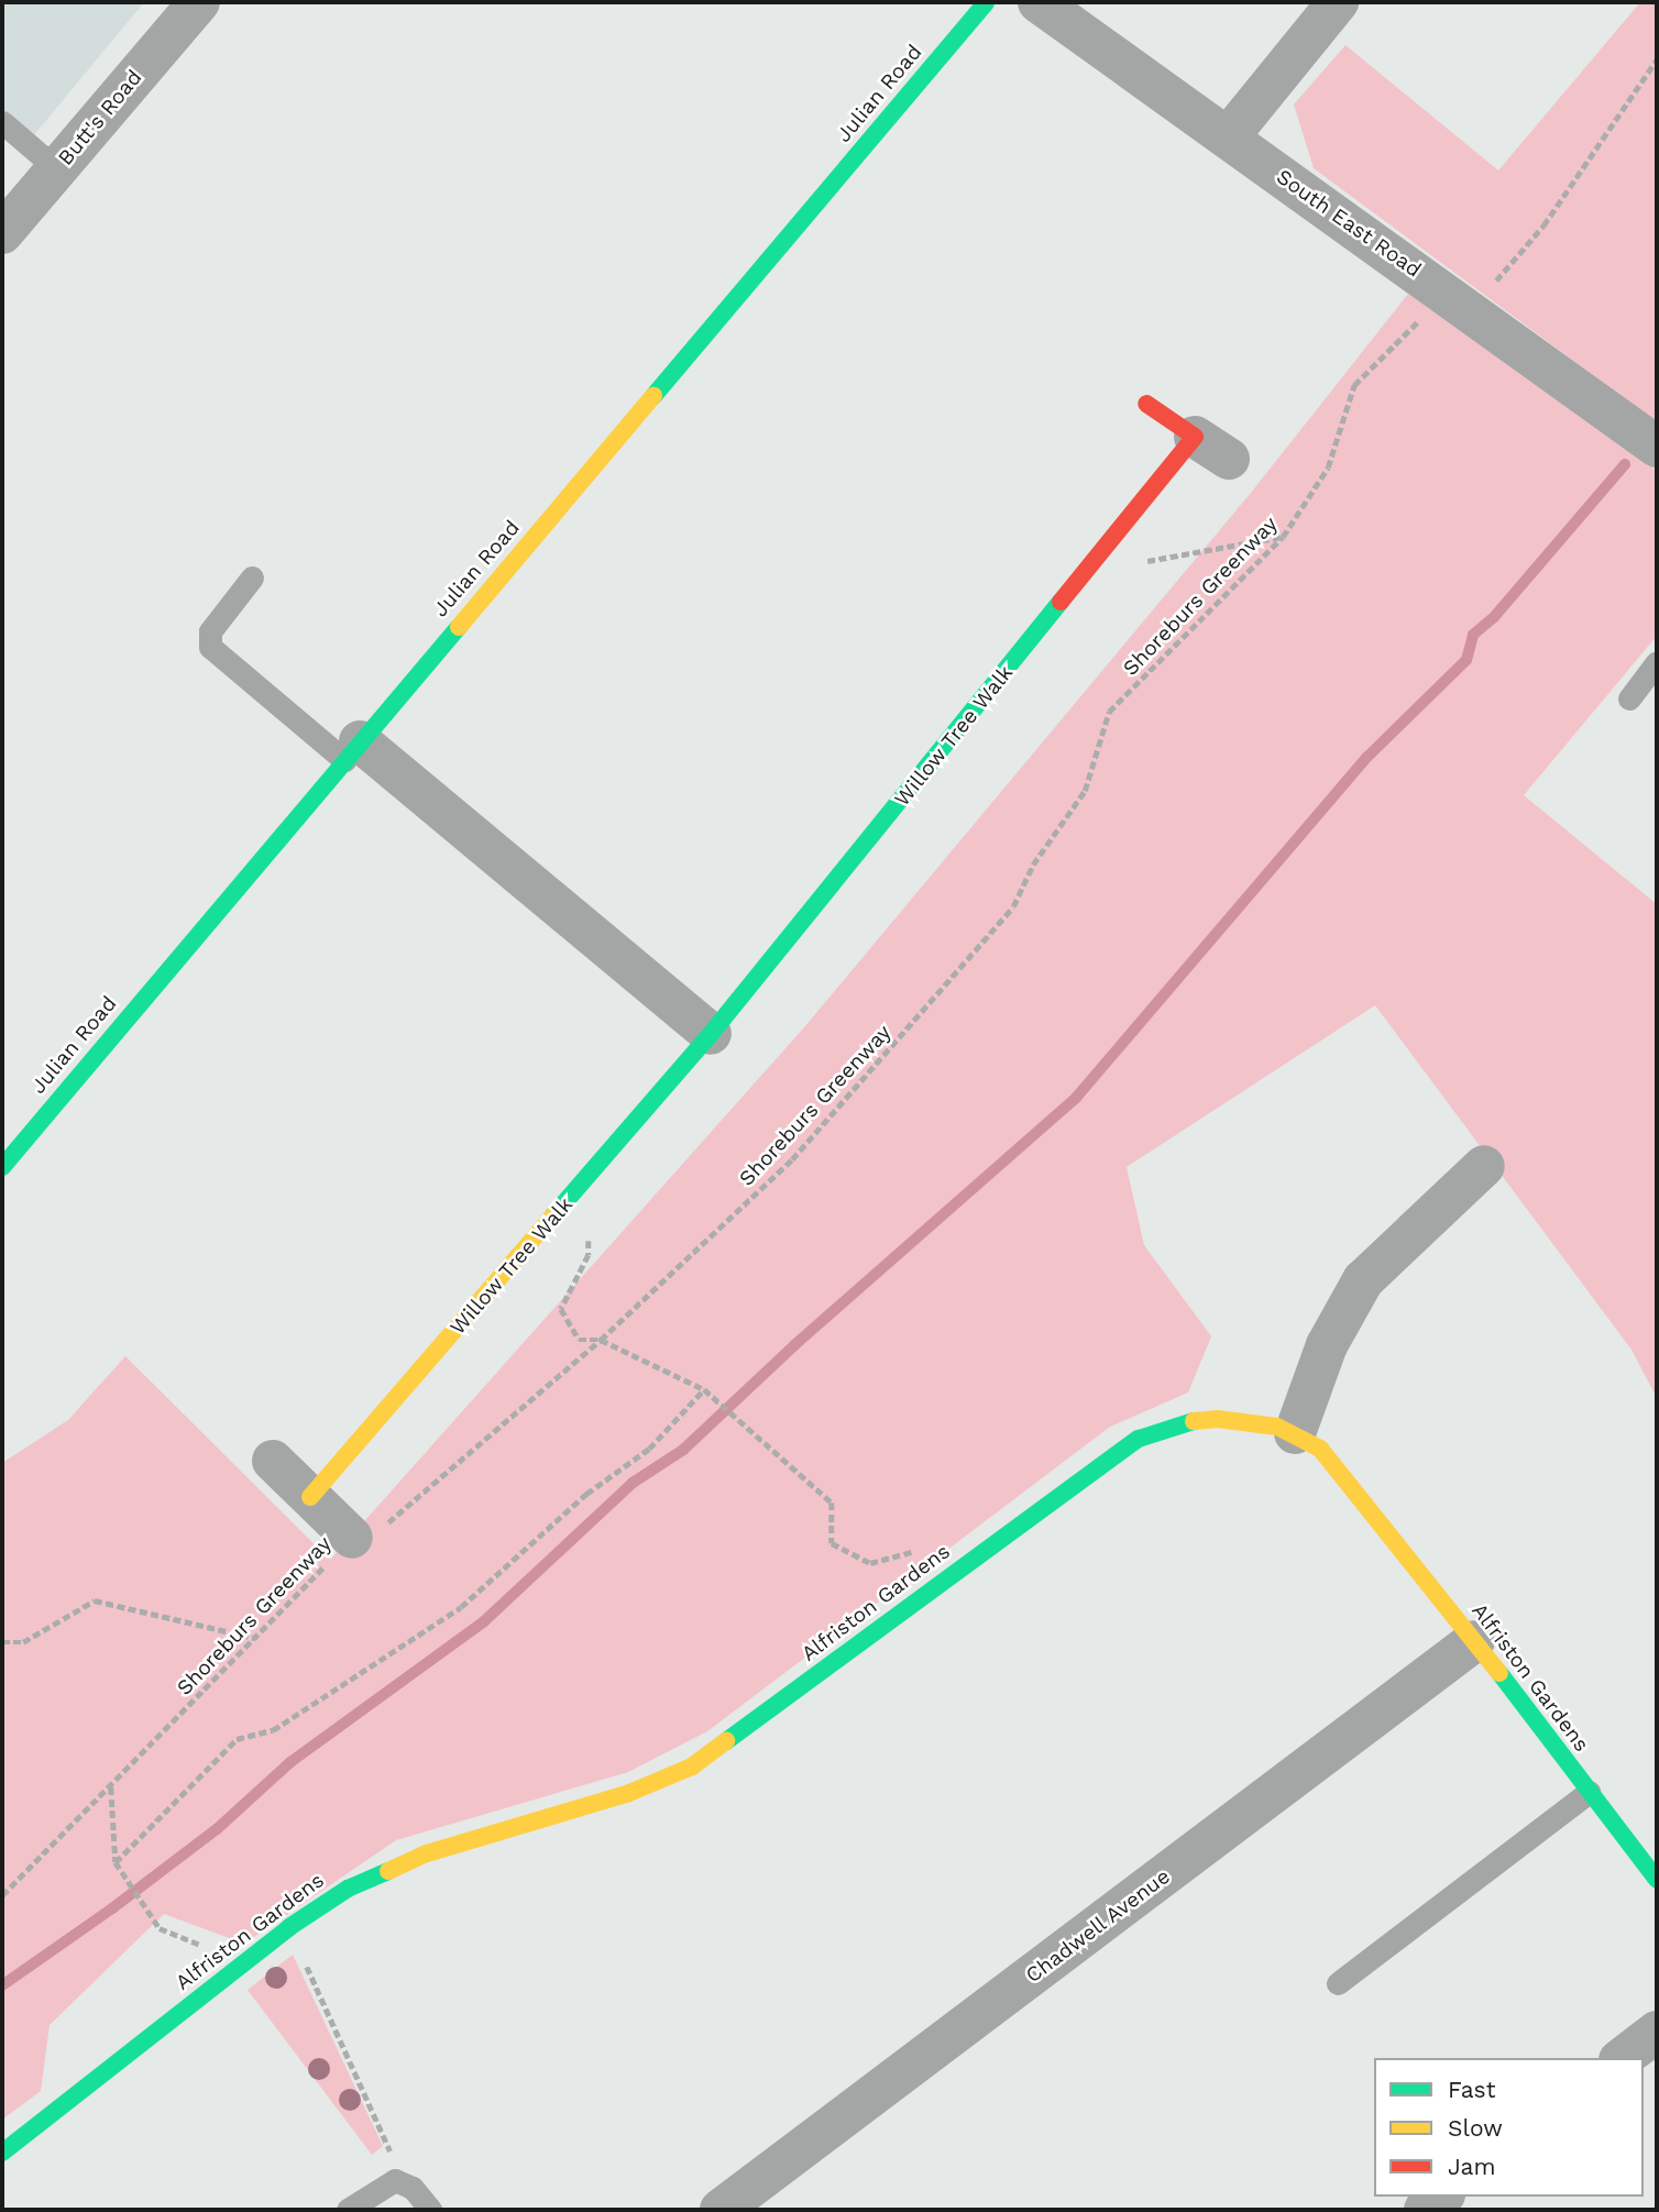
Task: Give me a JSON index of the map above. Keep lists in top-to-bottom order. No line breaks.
{"streets":{"street":["Julian Road","Butt's Road","South East Road","Willow Tree Walk","Alfriston Gardens","Chadwell Avenue"],"path":["Shoreburs Greenway"]},"crossings":[["South East Road","Shoreburs Greenway"],["Alfriston Gardens","Chadwell Avenue"]],"legend":["Fast","Slow","Jam"]}
